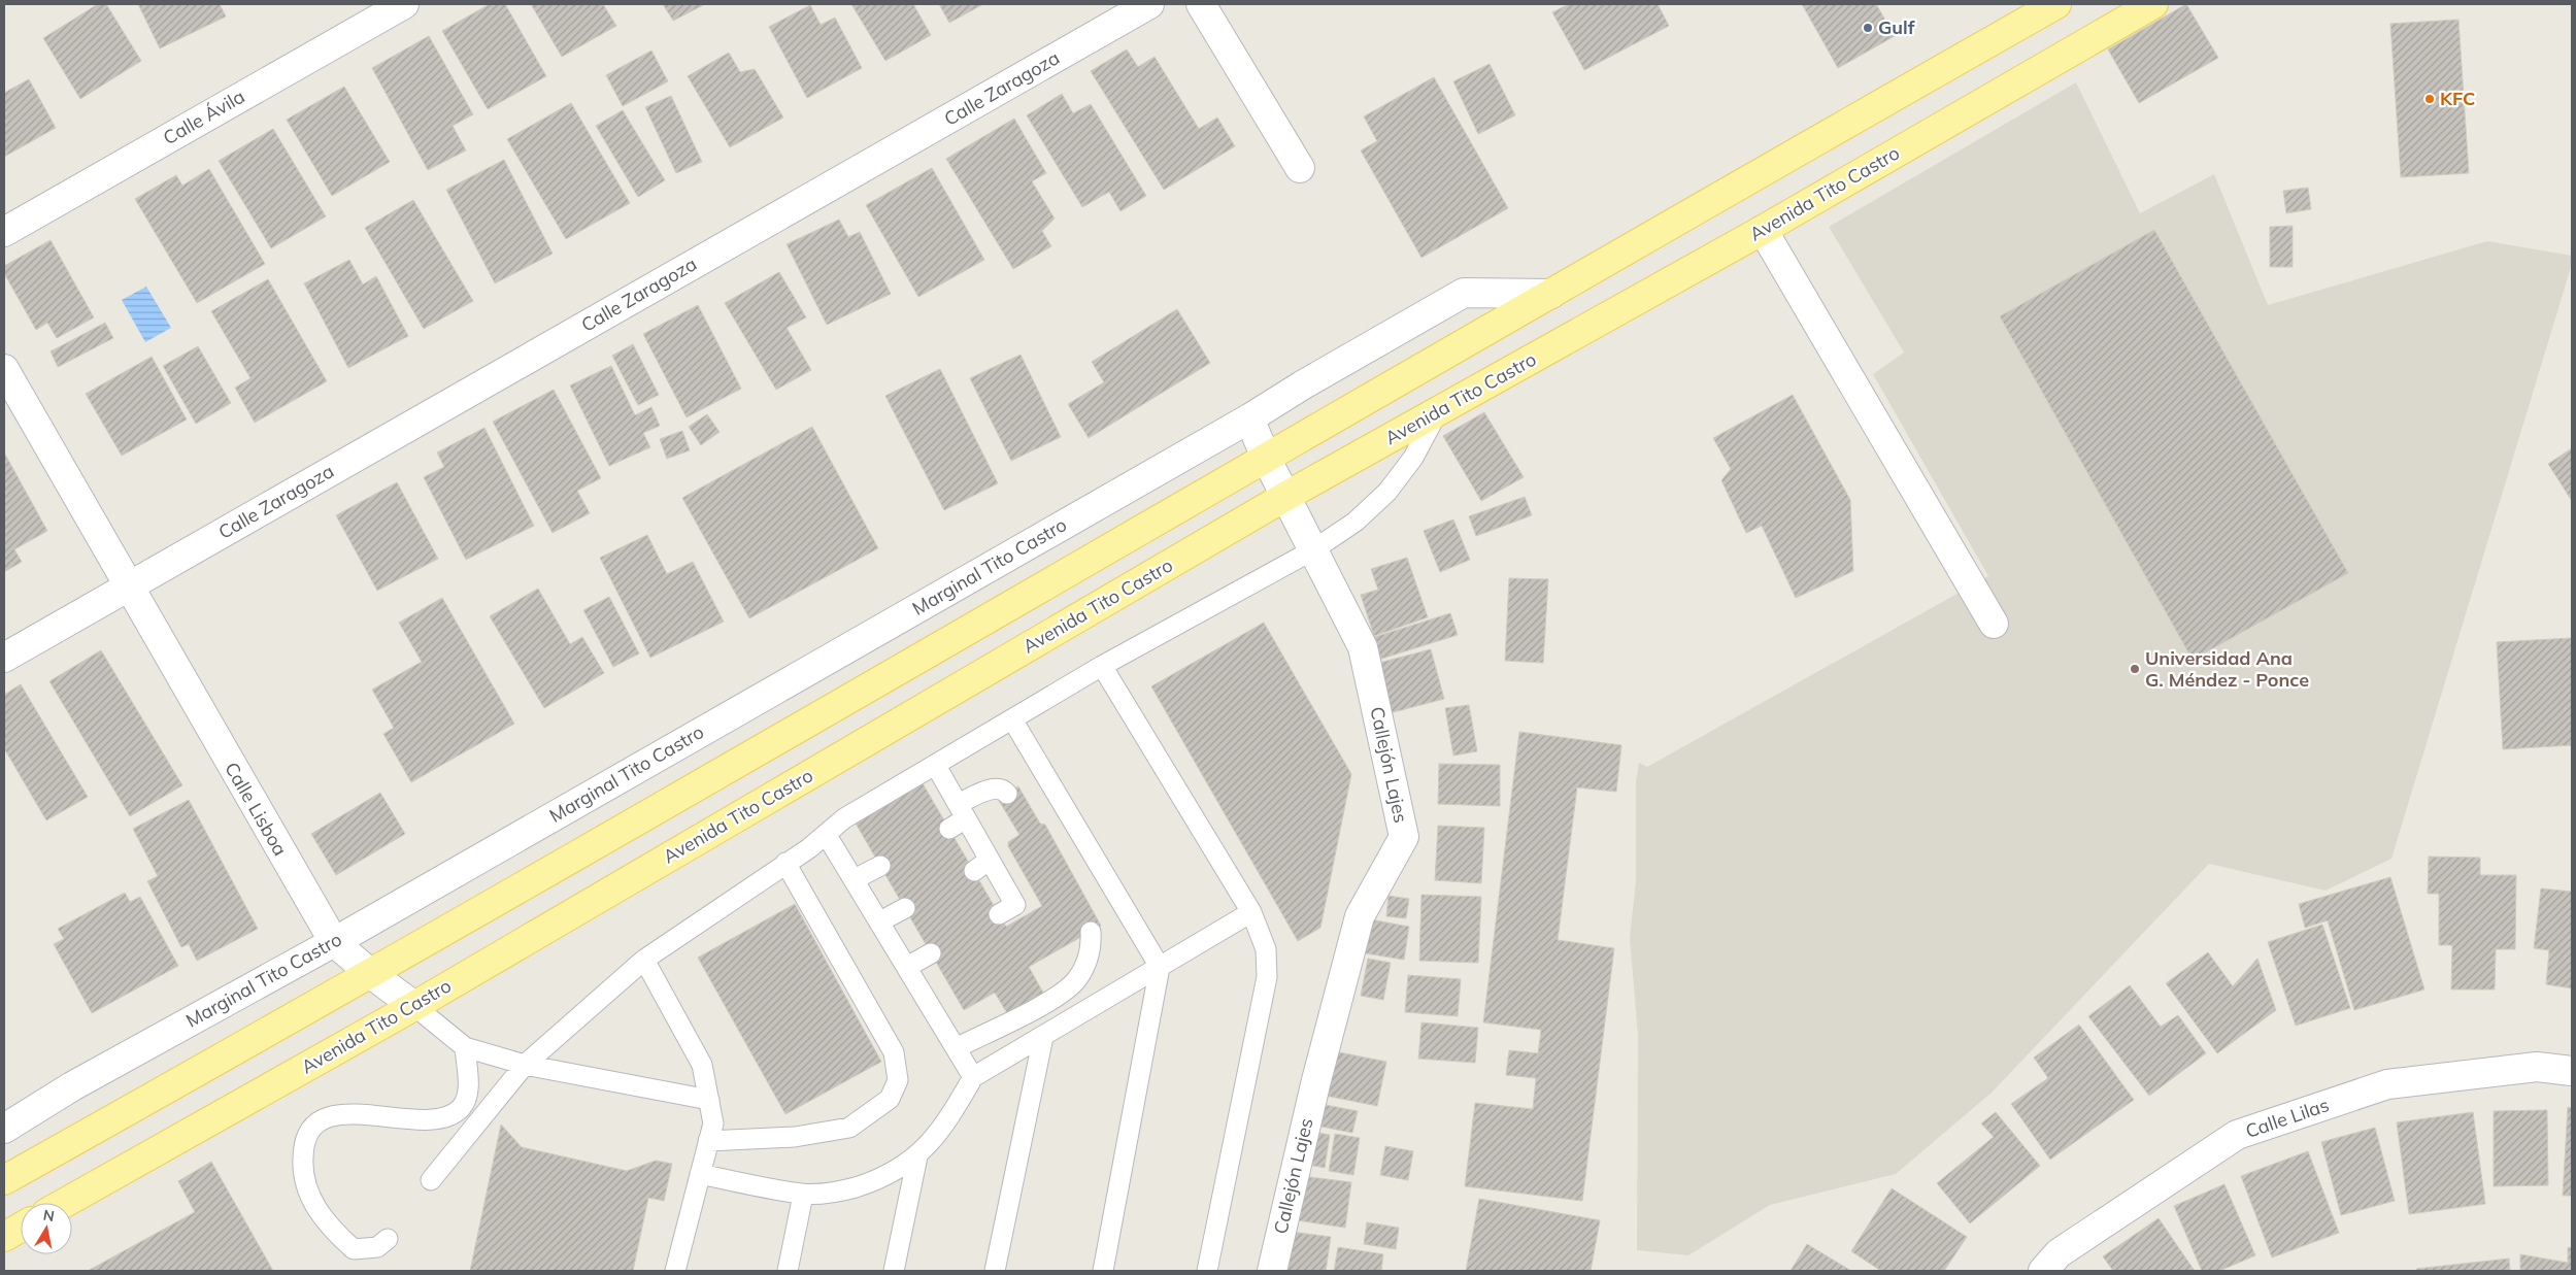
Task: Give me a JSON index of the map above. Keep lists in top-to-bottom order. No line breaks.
{"streets":{"main road":["Avenida Tito Castro"],"street":["Calle Zaragoza","Calle Ávila","Marginal Tito Castro","Callejón Lajes","Calle Lisboa","Calle Lilas"]},"crossings":[["Calle Zaragoza","Calle Lisboa"],["Avenida Tito Castro","Callejón Lajes"],["Avenida Tito Castro","Calle Lisboa"],["Marginal Tito Castro","Callejón Lajes"],["Marginal Tito Castro","Calle Lisboa"]],"places":["Gulf","KFC","Universidad Ana G. Méndez - Ponce"],"north":"top"}
